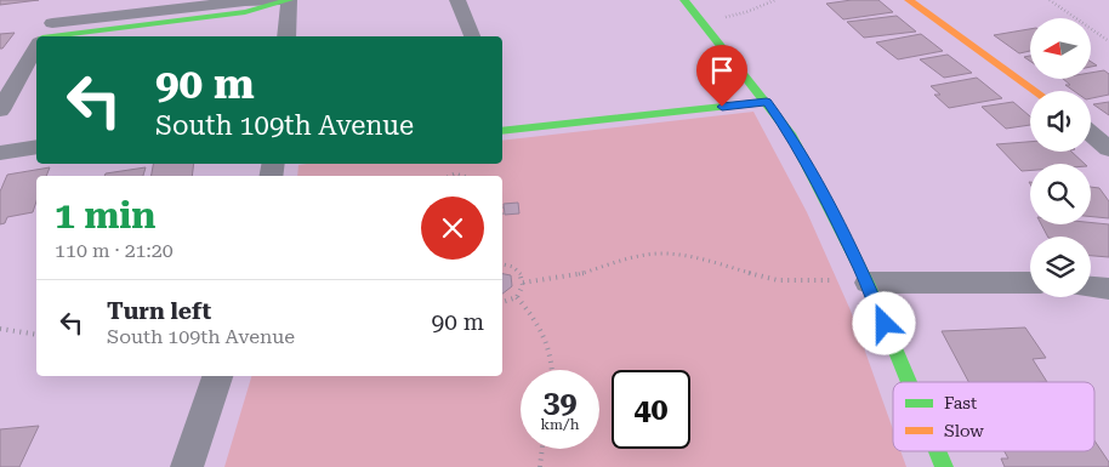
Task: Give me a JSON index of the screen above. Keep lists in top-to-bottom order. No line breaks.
{"legend":["Fast","Slow"],"north":"left","page":{"turn":["90 m","South 109th Avenue"],"heading":["1 min","110 m · 21:20"],"list":[{"name":"Turn left","note":"South 109th Avenue","value":"90 m"}],"speed":"39 km/h","limit":"40"}}
